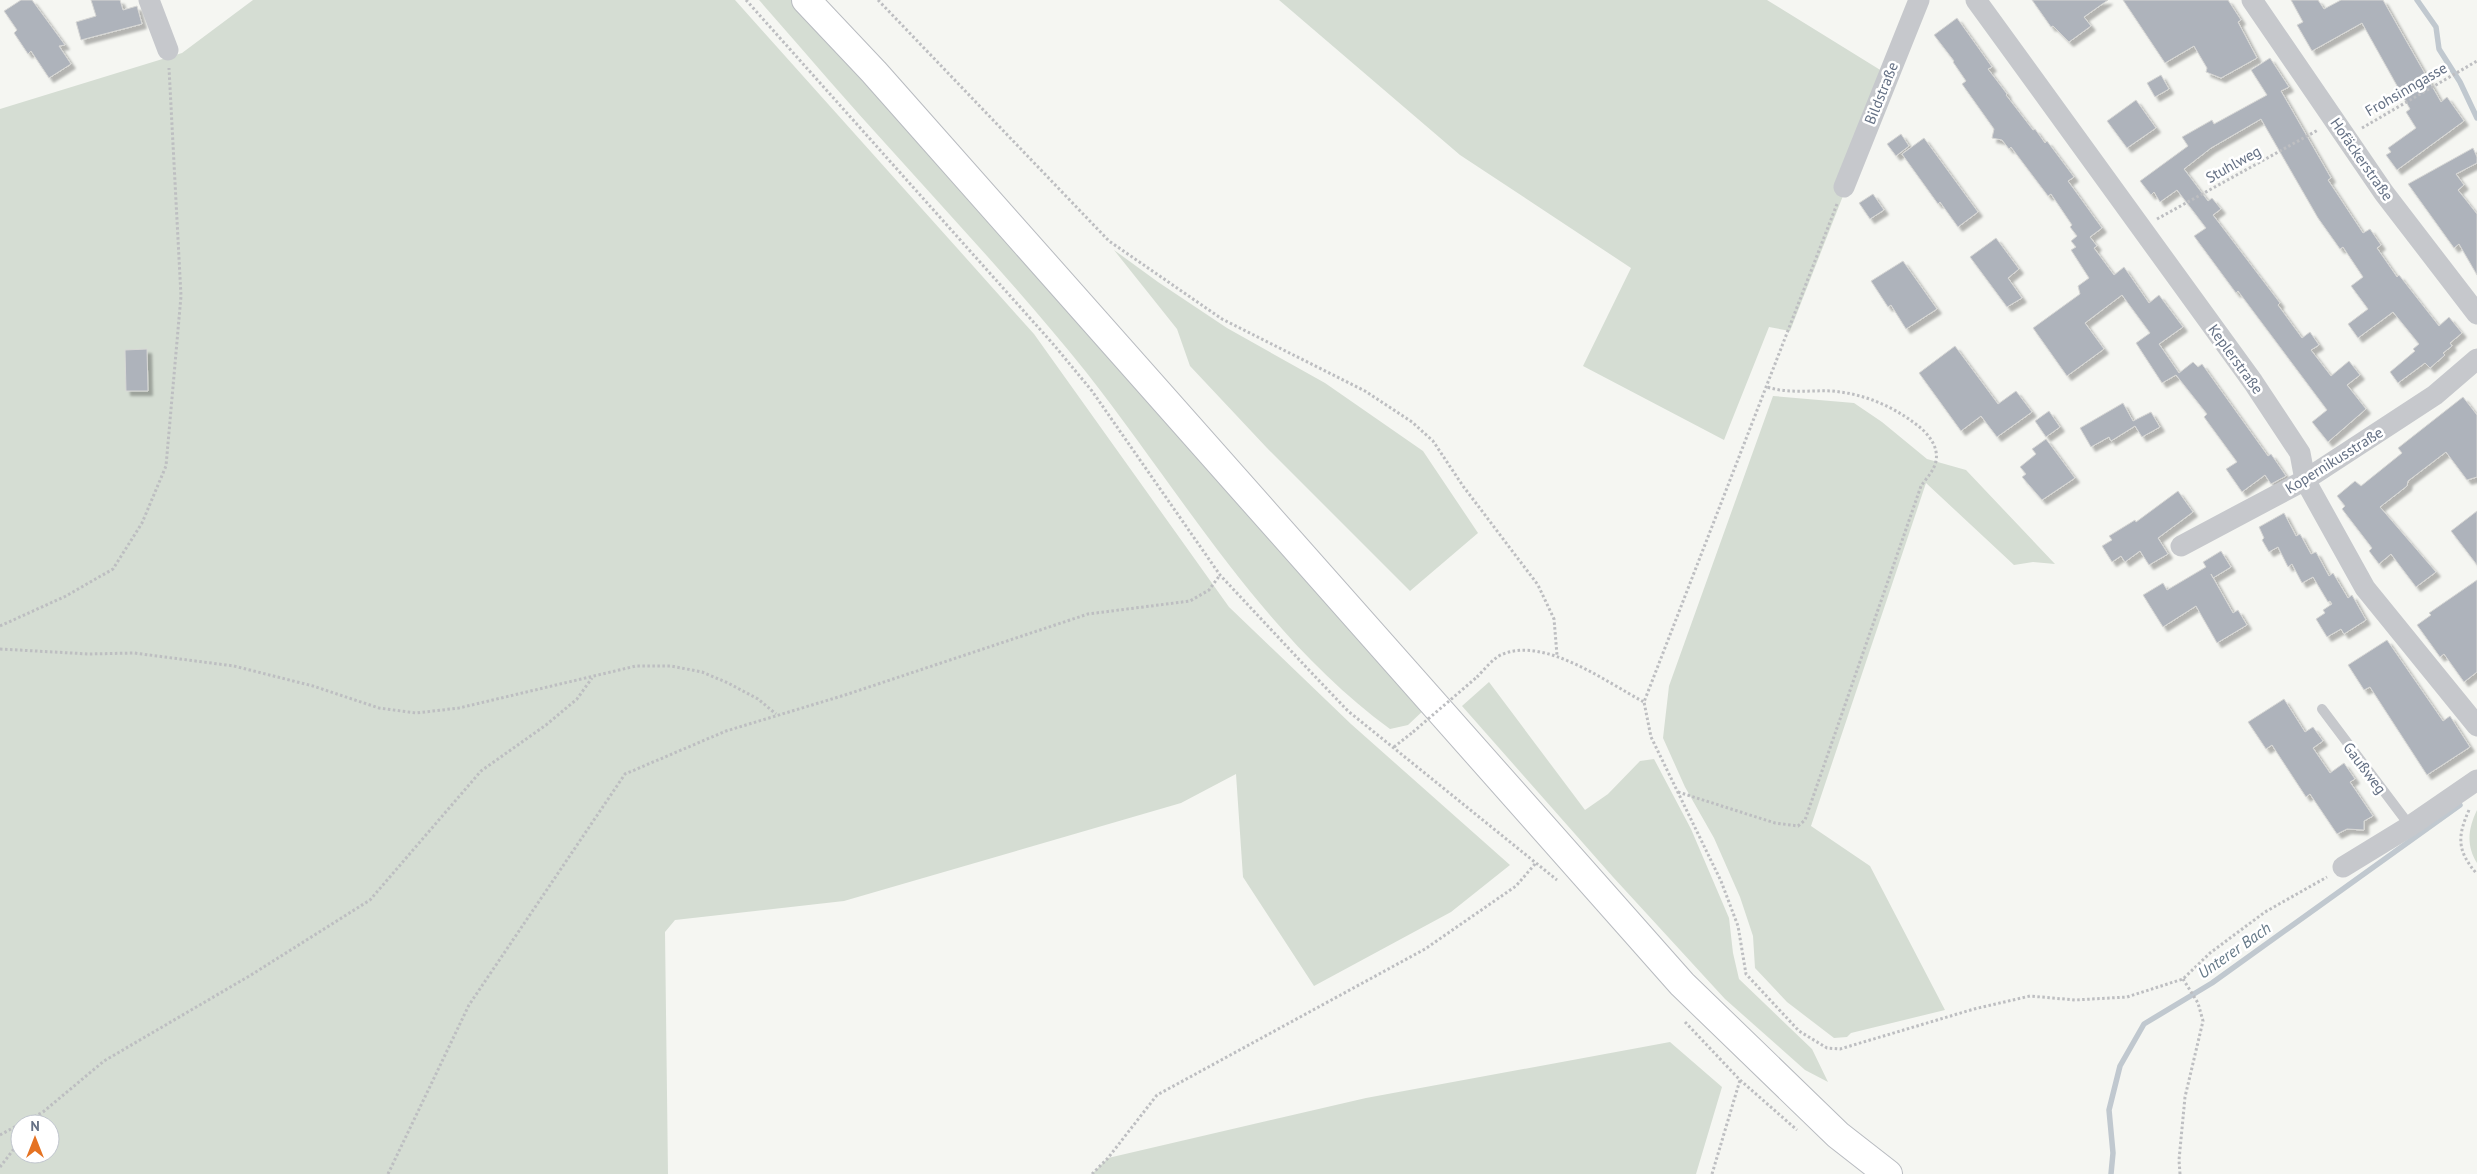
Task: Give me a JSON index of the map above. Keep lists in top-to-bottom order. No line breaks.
{"streets":{"street":["Bildstraße","Hofäckerstraße","Keplerstraße","Kopernikusstraße"],"lane":["Gaußweg"],"path":["Frohsinngasse","Stuhlweg"]},"crossings":[["Frohsinngasse","Hofäckerstraße"],["Frohsinngasse","Stuhlweg"],["Hofäckerstraße","Stuhlweg"],["Stuhlweg","Keplerstraße"],["Keplerstraße","Kopernikusstraße"]],"water":["Unterer Bach"],"north":"top"}
